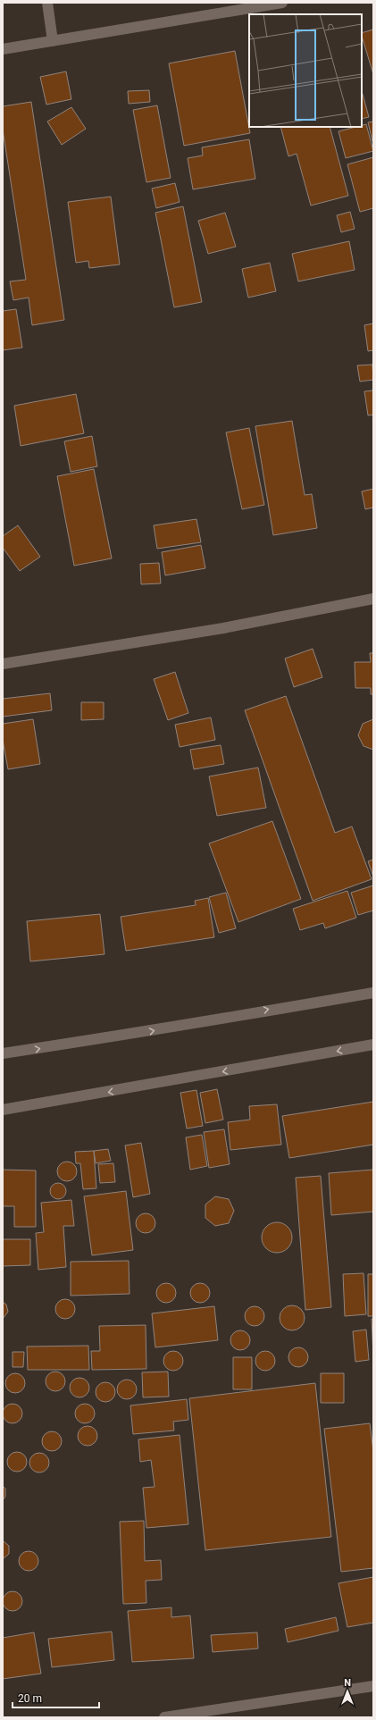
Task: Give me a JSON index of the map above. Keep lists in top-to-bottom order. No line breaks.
{"scale_bar":"20 m","north":"top"}
